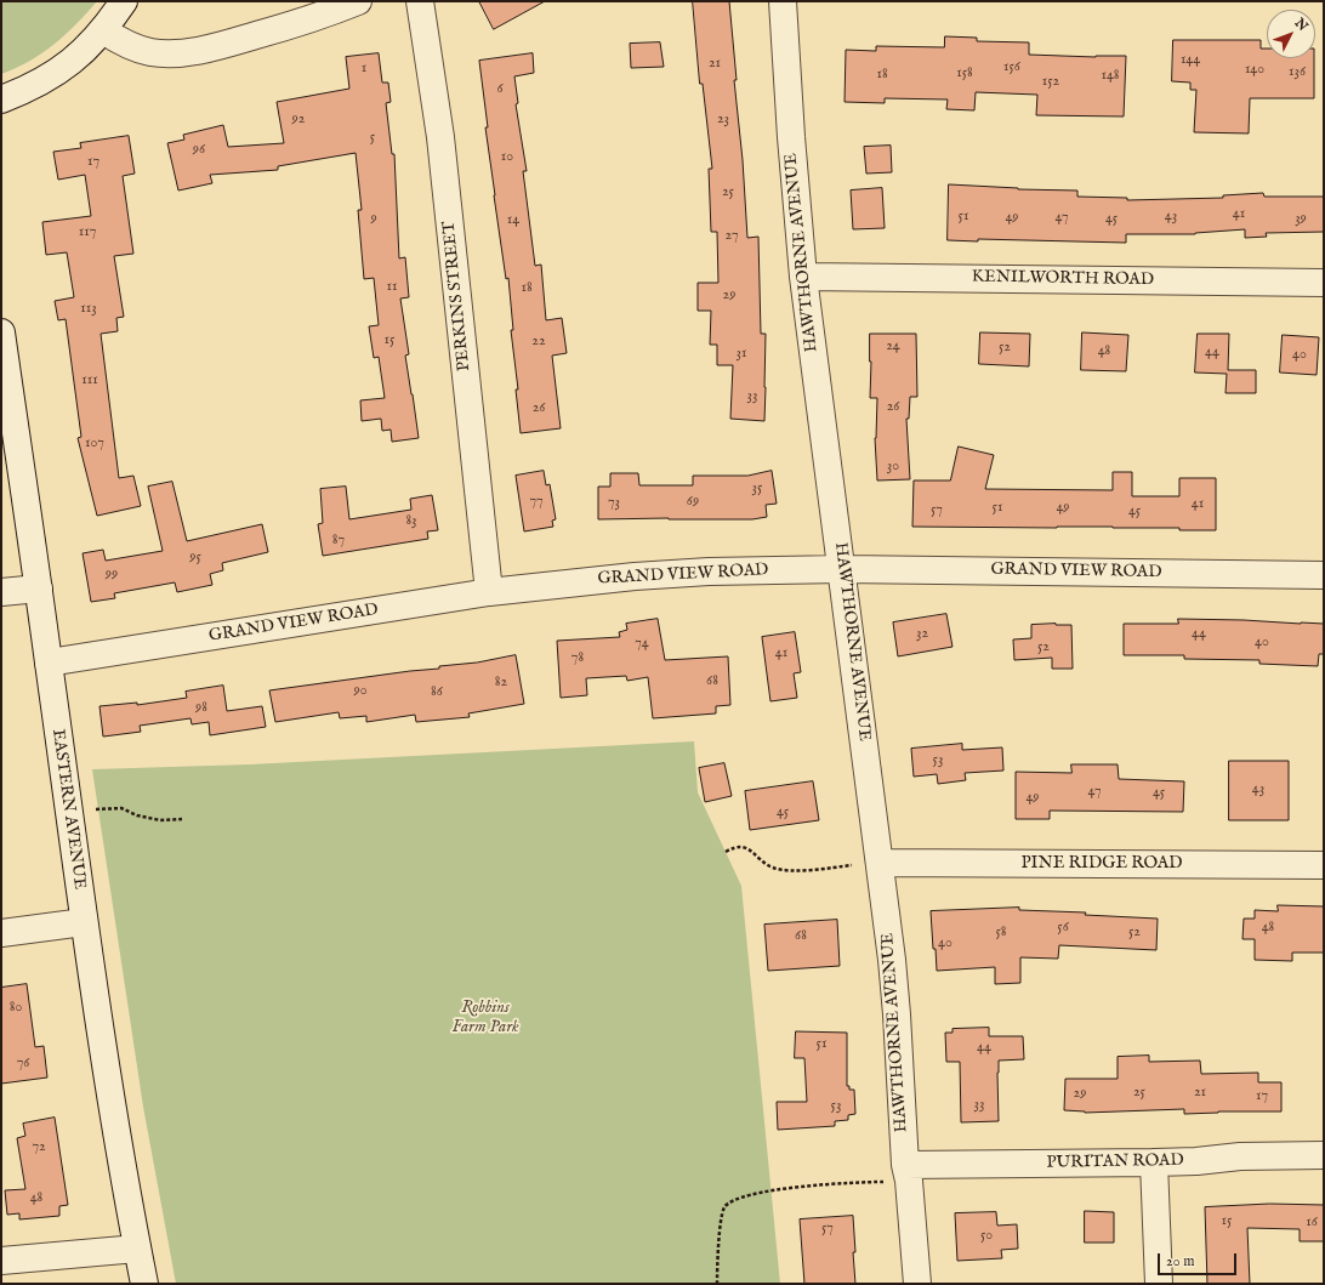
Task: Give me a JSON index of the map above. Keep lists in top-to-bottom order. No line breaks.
{"streets":{"street":["HAWTHORNE AVENUE","KENILWORTH ROAD","PERKINS STREET","GRAND VIEW ROAD","EASTERN AVENUE","PINE RIDGE ROAD","PURITAN ROAD"]},"crossings":[["HAWTHORNE AVENUE","KENILWORTH ROAD"],["HAWTHORNE AVENUE","GRAND VIEW ROAD"],["HAWTHORNE AVENUE","PINE RIDGE ROAD"],["HAWTHORNE AVENUE","PURITAN ROAD"],["PERKINS STREET","GRAND VIEW ROAD"],["GRAND VIEW ROAD","EASTERN AVENUE"]],"parks":["Robbins Farm Park"],"house_numbers":["144","21","156","1","140","136","158","18","148","152","6","92","23","5","96","10","17","25","41","51","43","49","47","9","45","39","14","117","27","11","18","29","113","15","22","24","52","48","44","31","40","111","33","26","26","107","30","35","77","69","73","41","51","49","57","45","83","87","95","99","32","44","40","74","52","41","78","68","82","90","86","98","53","43","47","45","49","45","56","48","58","52","68","40","80","51","44","76","25","21","29","17","33","53","72","48","15","16","57","50"],"scale_bar":"20 m","north":"top right"}
